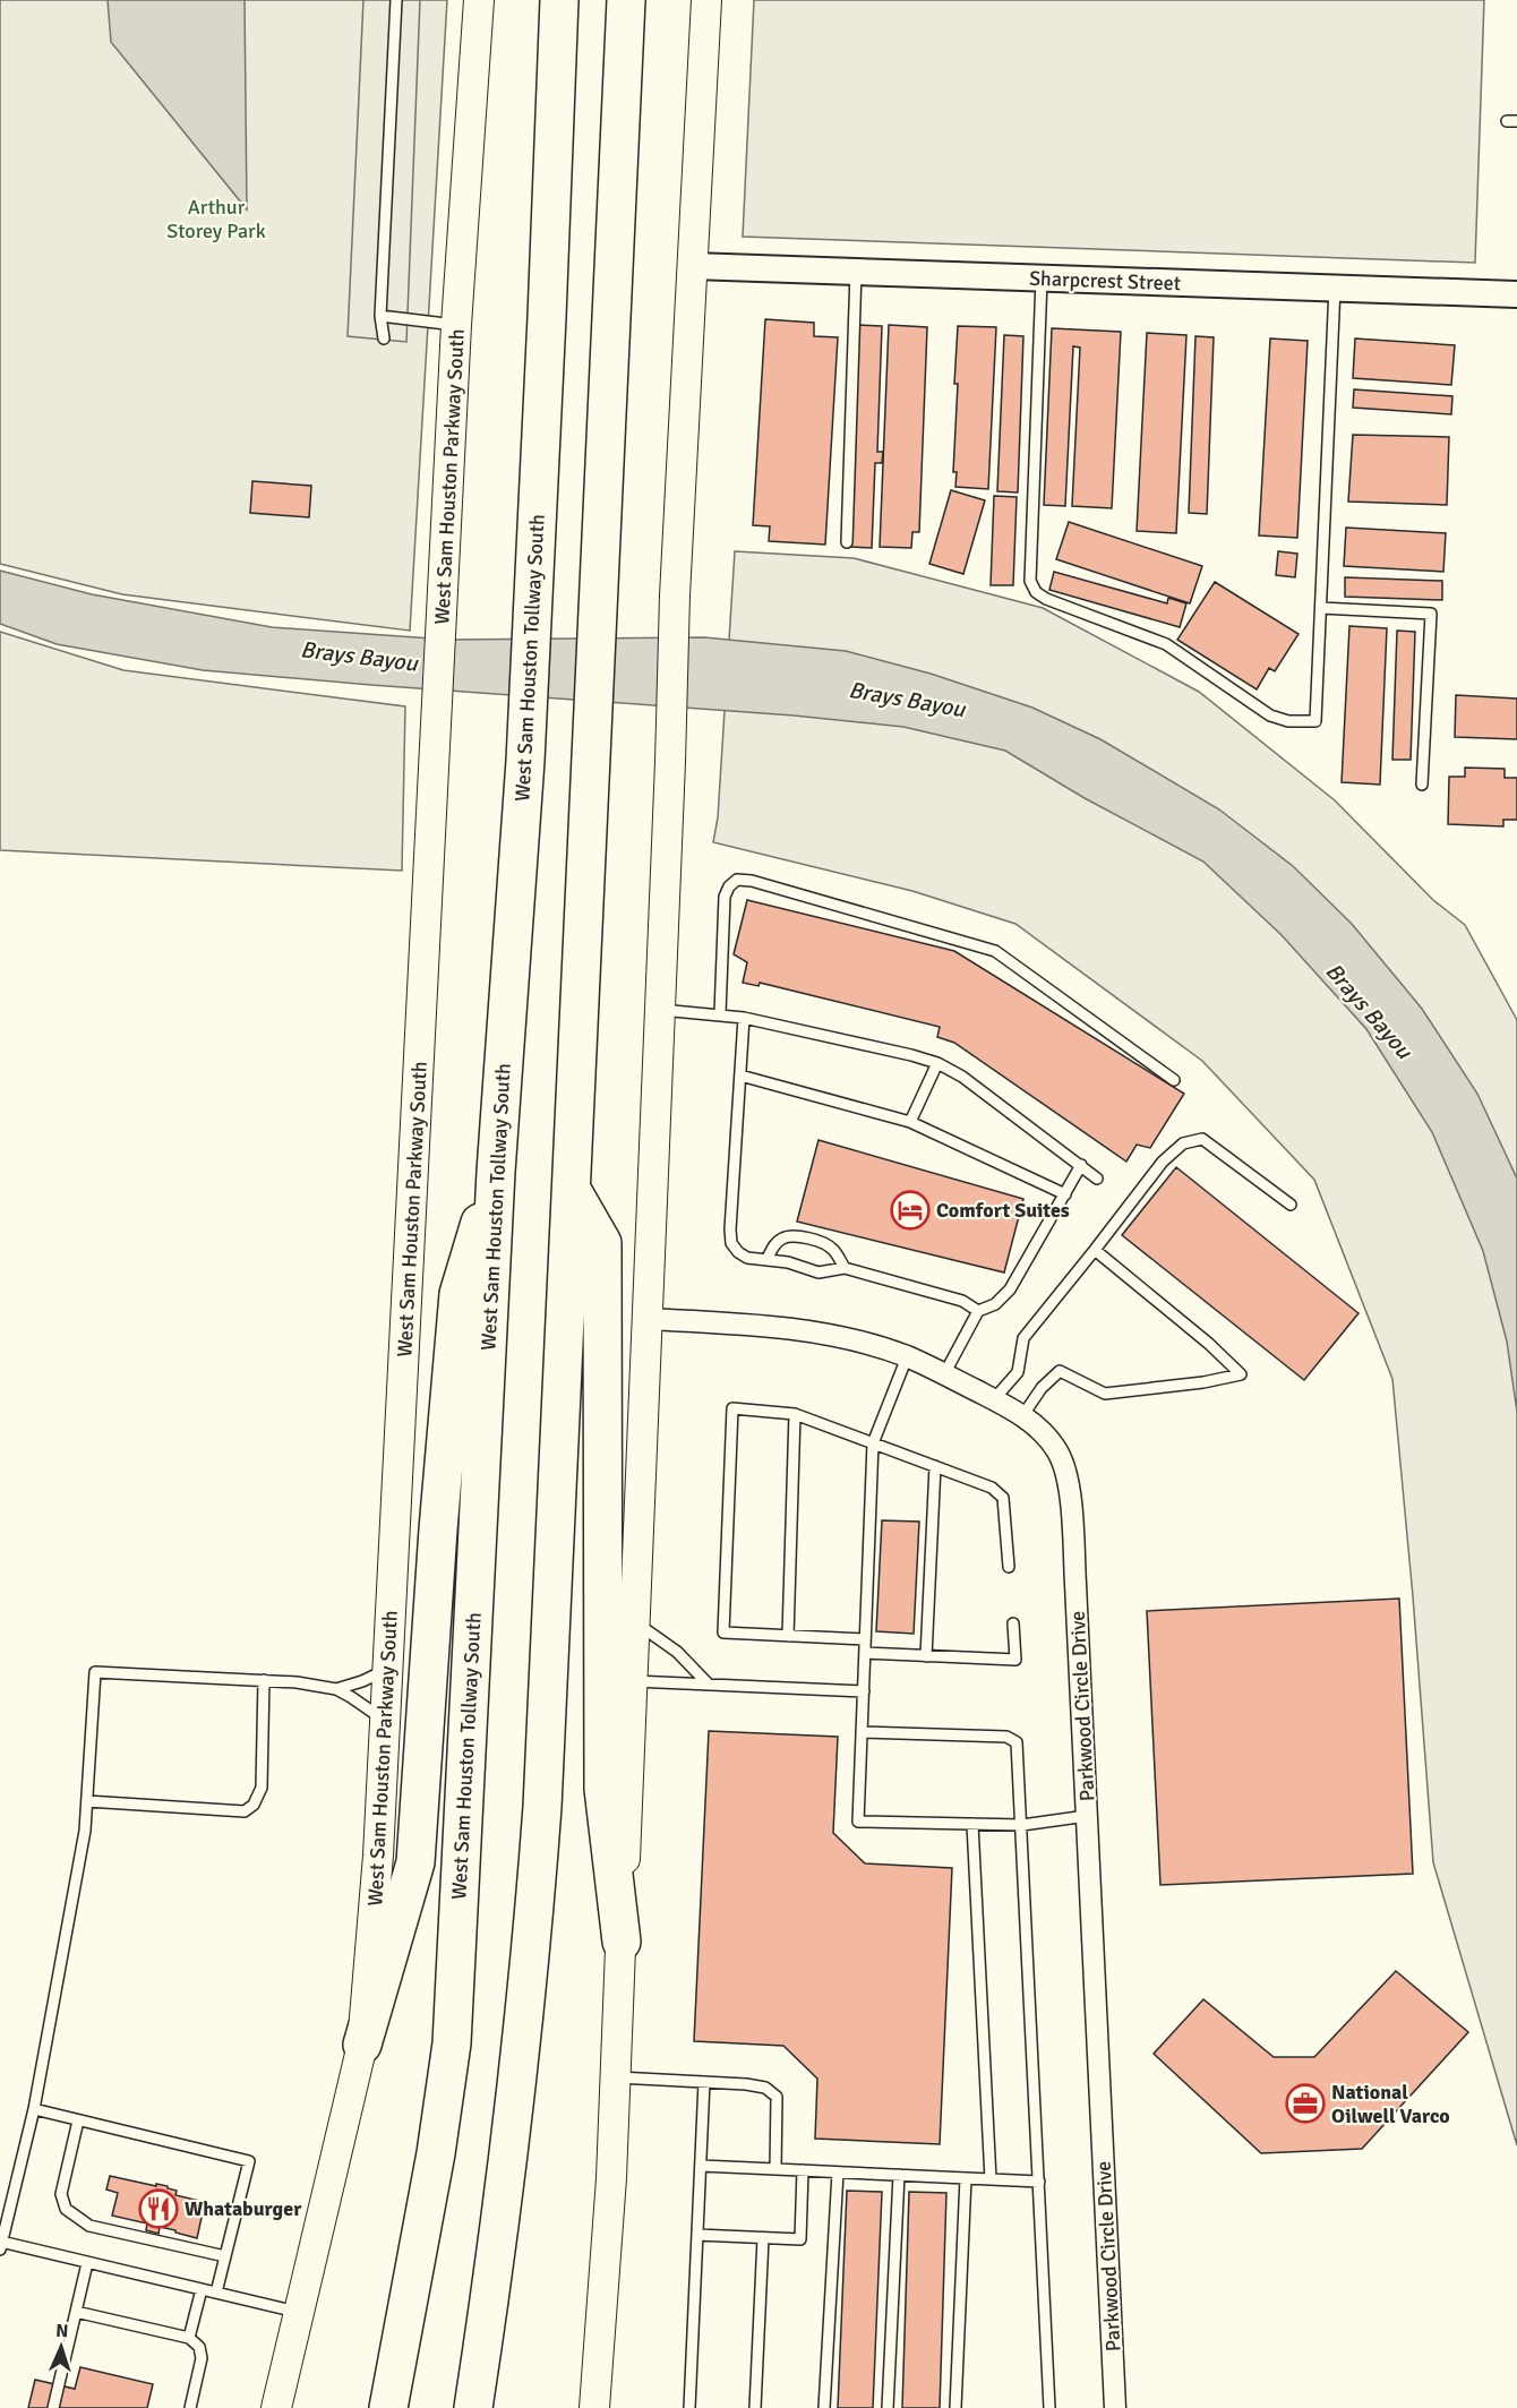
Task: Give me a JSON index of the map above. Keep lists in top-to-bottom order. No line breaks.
{"streets":{"highway":["West Sam Houston Tollway South"],"main road":["West Sam Houston Parkway South"],"street":["Sharpcrest Street","Parkwood Circle Drive"]},"water":["Brays Bayou"],"parks":["Arthur Storey Park"],"places":{"hotel":["Comfort Suites"],"office":["National Oilwell Varco"],"restaurant":["Whataburger"]},"north":"top"}
